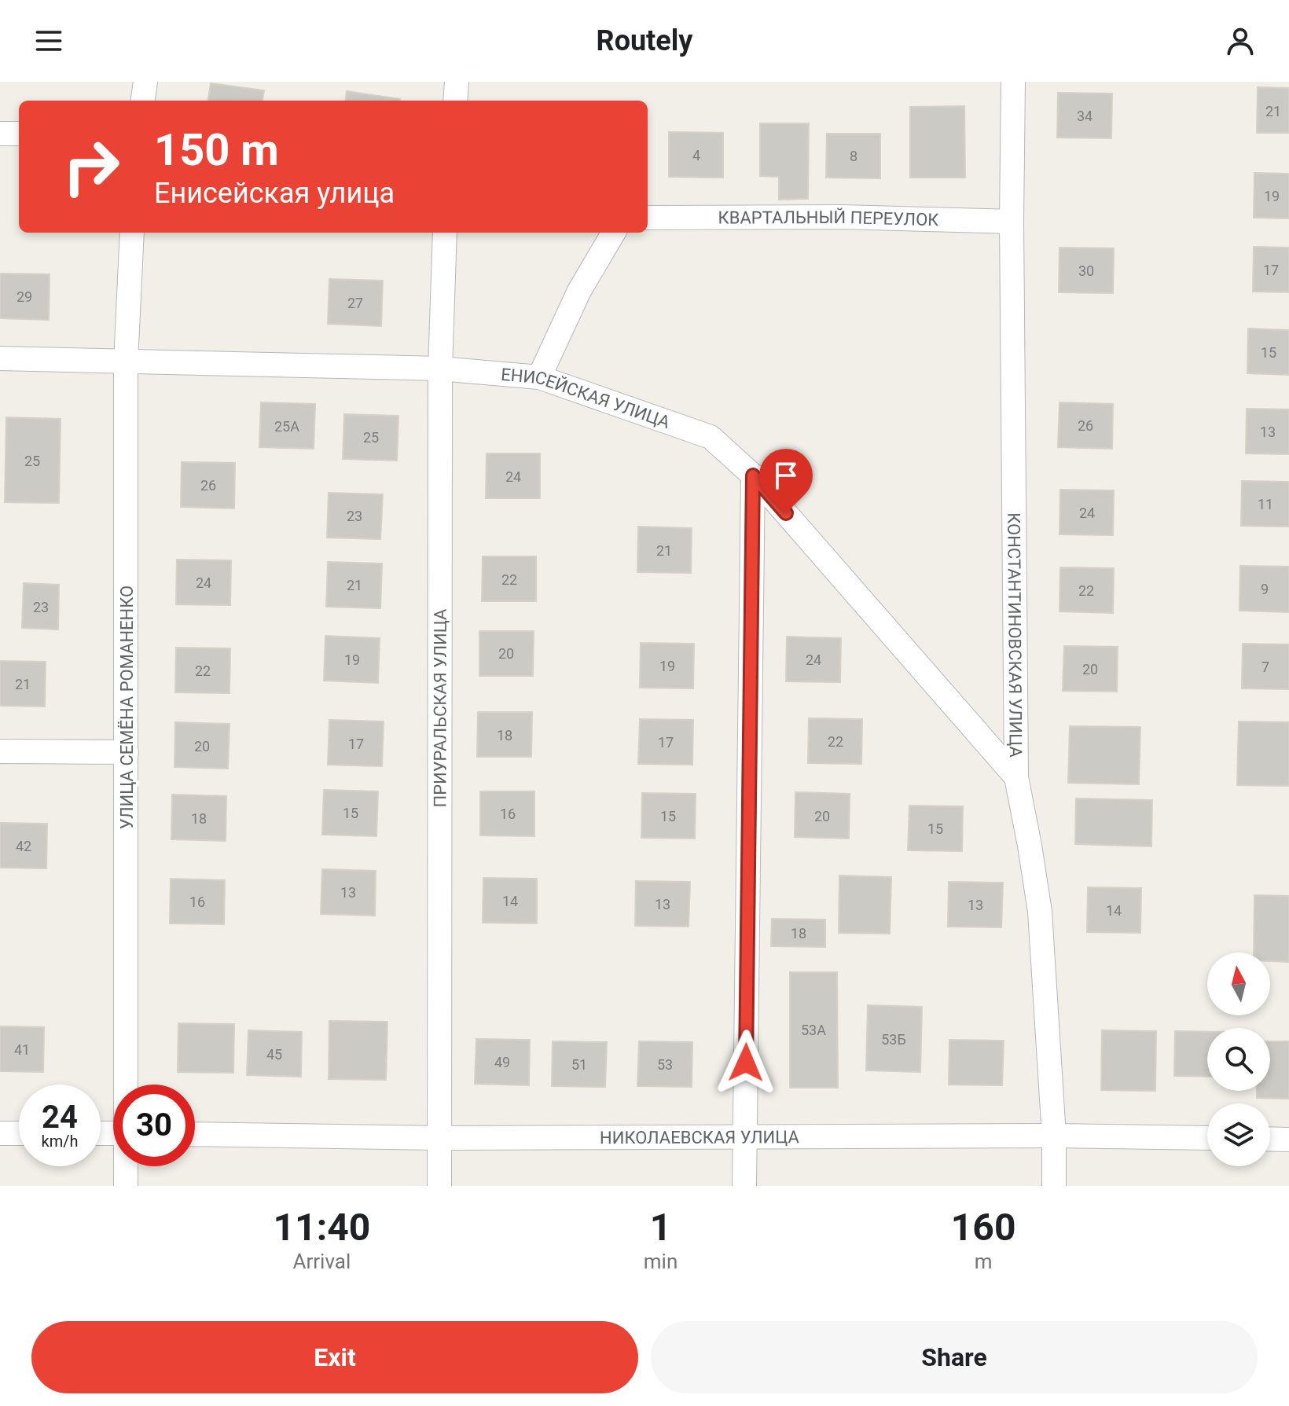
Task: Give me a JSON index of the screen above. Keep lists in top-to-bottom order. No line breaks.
{"streets":{"street":["КВАРТАЛЬНЫЙ ПЕРЕУЛОК","ЕНИСЕЙСКАЯ УЛИЦА","КОНСТАНТИНОВСКАЯ УЛИЦА","УЛИЦА СЕМЁНА РОМАНЕНКО","ПРИУРАЛЬСКАЯ УЛИЦА","НИКОЛАЕВСКАЯ УЛИЦА"]},"crossings":[["КВАРТАЛЬНЫЙ ПЕРЕУЛОК","КОНСТАНТИНОВСКАЯ УЛИЦА"],["ЕНИСЕЙСКАЯ УЛИЦА","КОНСТАНТИНОВСКАЯ УЛИЦА"],["ЕНИСЕЙСКАЯ УЛИЦА","УЛИЦА СЕМЁНА РОМАНЕНКО"],["ЕНИСЕЙСКАЯ УЛИЦА","ПРИУРАЛЬСКАЯ УЛИЦА"],["КОНСТАНТИНОВСКАЯ УЛИЦА","НИКОЛАЕВСКАЯ УЛИЦА"],["ПРИУРАЛЬСКАЯ УЛИЦА","НИКОЛАЕВСКАЯ УЛИЦА"]],"house_numbers":["21","34","4","8","19","17","30","29","27","15","26","25А","13","25","25","24","26","11","24","23","21","22","24","21","9","22","23","20","19","24","19","7","20","22","21","18","22","17","17","20","15","16","15","20","18","15","42","13","14","16","13","13","14","18","53А","53Б","41","45","49","51","53"],"north":"top","page":{"header":"Routely","turn":["150 m","Енисейская улица"],"speed":"24 km/h","limit":"30","eta":["11:40","Arrival","1","min","160","m"],"buttons":["Exit","Share"]}}
